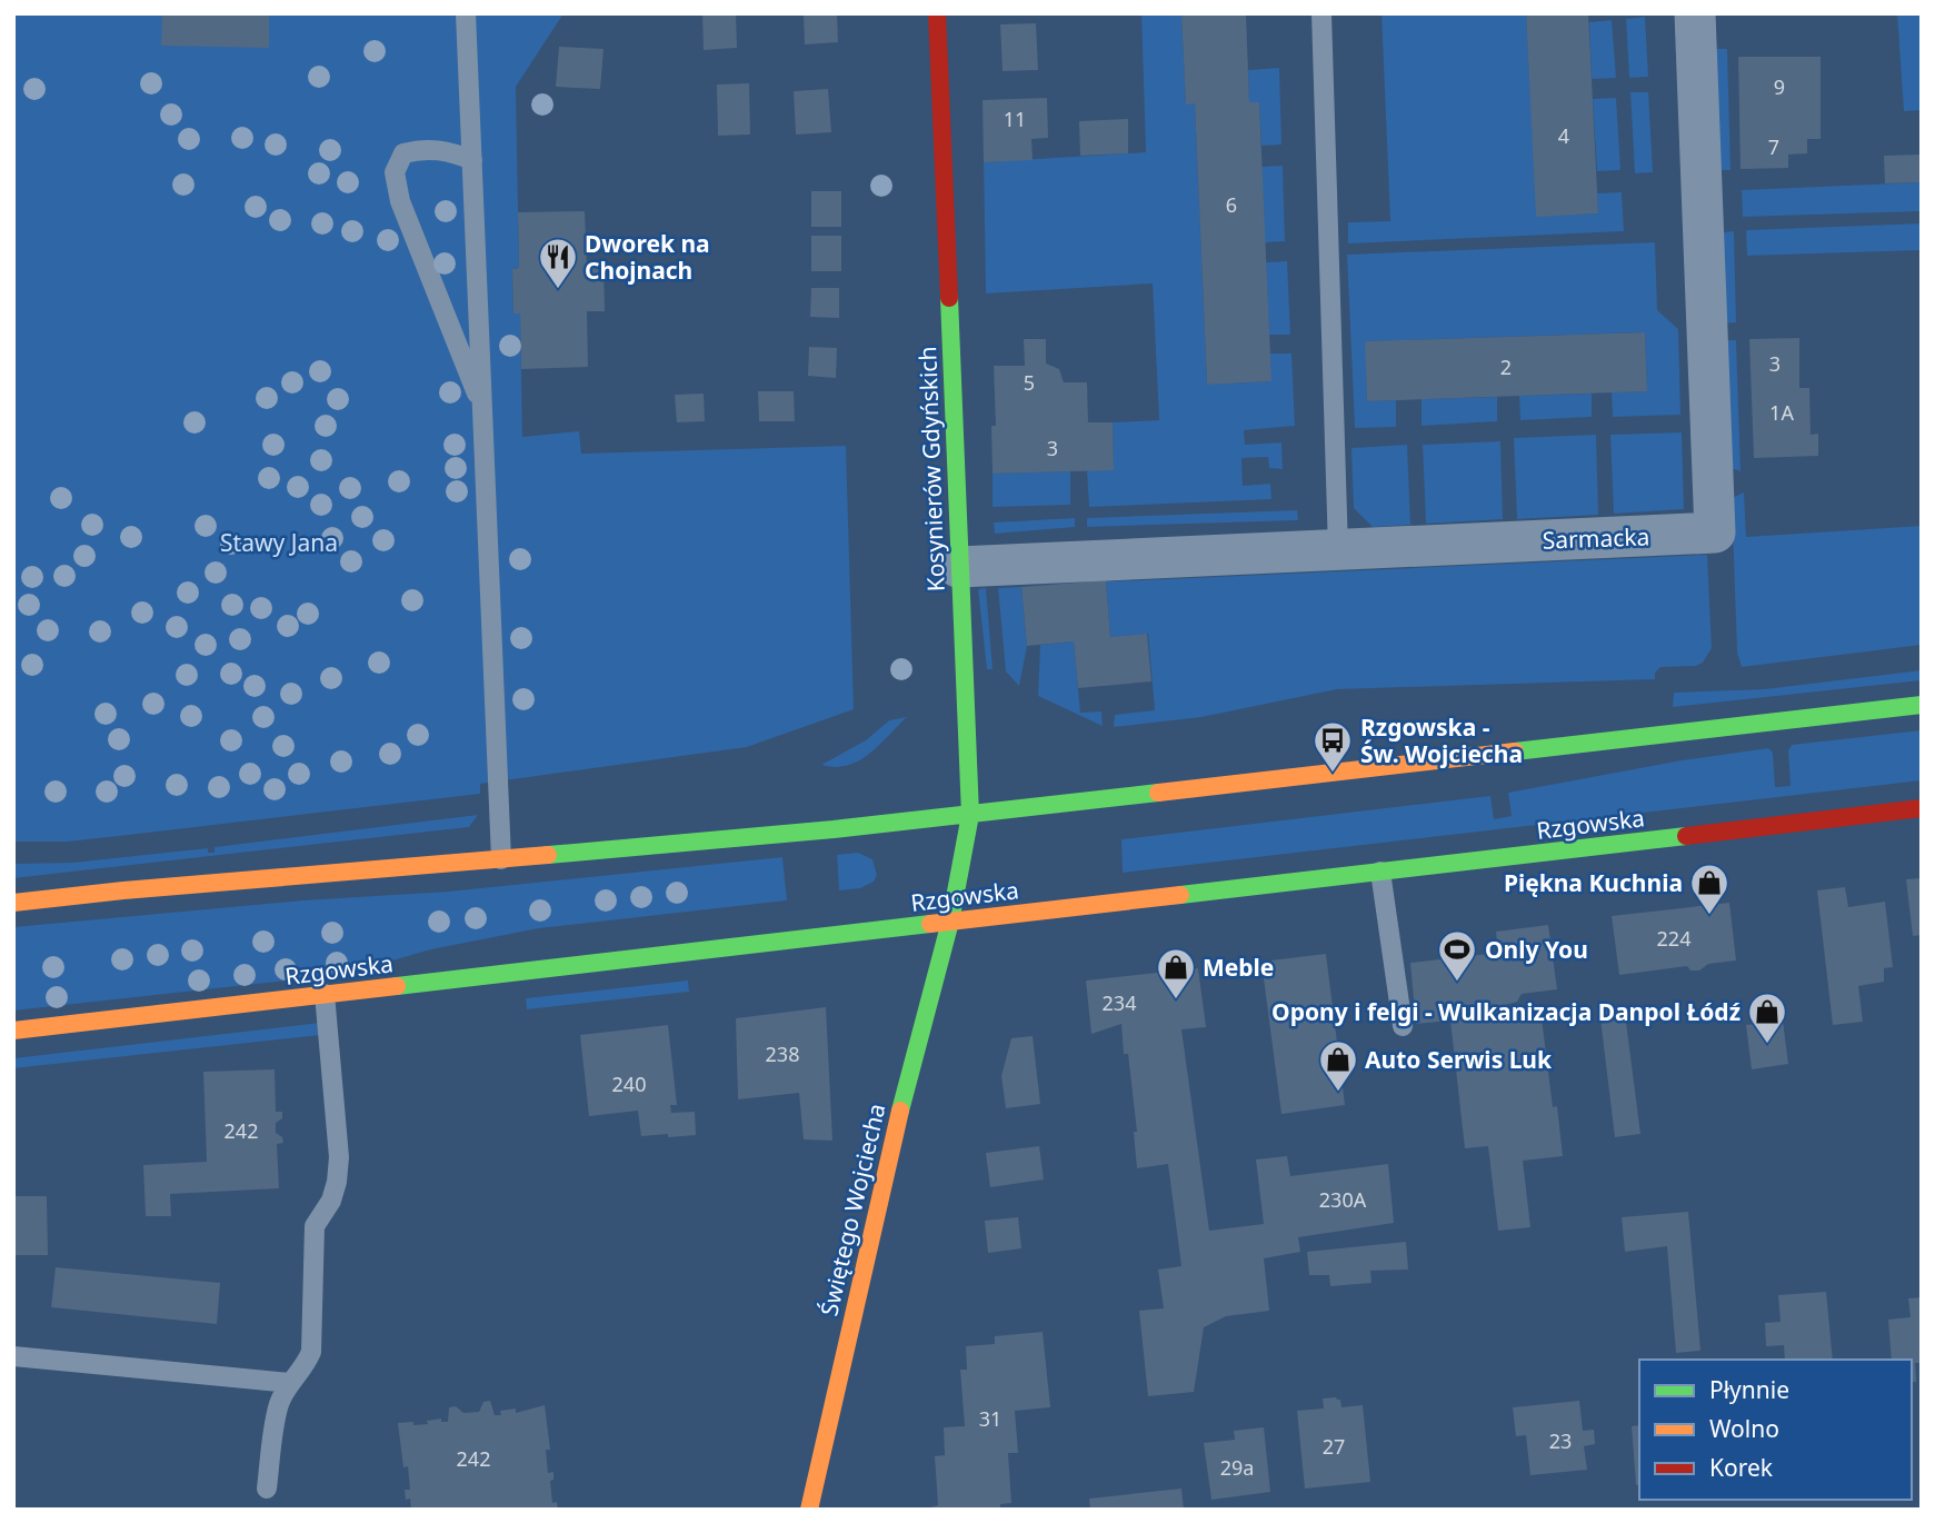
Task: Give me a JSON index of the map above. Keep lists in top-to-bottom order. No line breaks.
{"streets":{"main road":["Kosynierów Gdyńskich","Rzgowska","Świętego Wojciecha"],"street":["Sarmacka"]},"crossings":[["Kosynierów Gdyńskich","Sarmacka"],["Kosynierów Gdyńskich","Rzgowska"],["Kosynierów Gdyńskich","Świętego Wojciecha"],["Rzgowska","Świętego Wojciecha"]],"parks":["Stawy Jana"],"places":{"restaurant":["Dworek na Chojnach"],"bus stop":["Rzgowska - Św. Wojciecha"],"shop":["Piękna Kuchnia","Meble","Opony i felgi - Wulkanizacja Danpol Łódź","Auto Serwis Luk"],"sports":["Only You"]},"house_numbers":["9","11","4","7","6","3","2","5","1A","3","224","234","238","240","242","230A","31","23","27","242","29a"],"legend":["Płynnie","Wolno","Korek"]}
